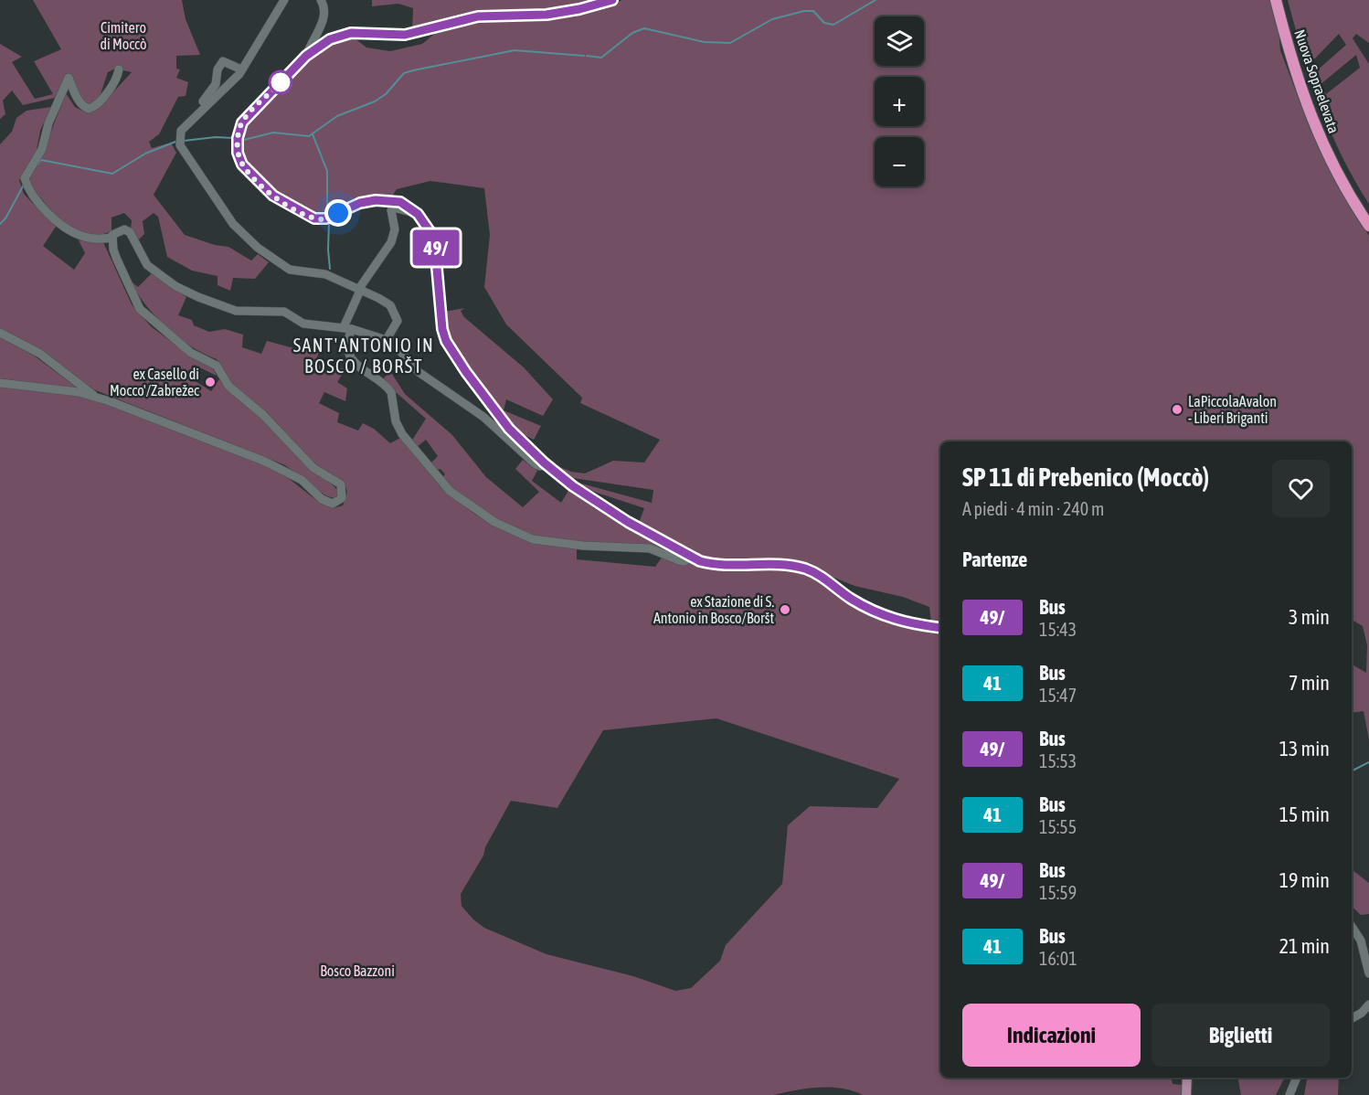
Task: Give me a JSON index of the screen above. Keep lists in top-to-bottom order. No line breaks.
{"streets":{"highway":["Nuova Sopraelevata"]},"districts":["SANT'ANTONIO IN BOSCO / BORŠT"],"parks":["Cimitero di Moccò","Bosco Bazzoni"],"places":["ex Casello di Mocco'/Zabrežec","LaPiccolaAvalon - Liberi Briganti","ex Stazione di S. Antonio in Bosco/Boršt"],"lines":["bus line 49/"],"page":{"on_map":"49/","map_buttons":["+","−"],"heading":[["SP 11 di Prebenico (Moccò)","A piedi · 4 min · 240 m"],"Partenze"],"list":[{"mark":"49/","name":"Bus","note":"15:43","value":"3 min"},{"mark":"41","name":"Bus","note":"15:47","value":"7 min"},{"mark":"49/","name":"Bus","note":"15:53","value":"13 min"},{"mark":"41","name":"Bus","note":"15:55","value":"15 min"},{"mark":"49/","name":"Bus","note":"15:59","value":"19 min"},{"mark":"41","name":"Bus","note":"16:01","value":"21 min"}],"buttons":["Indicazioni","Biglietti"]}}
